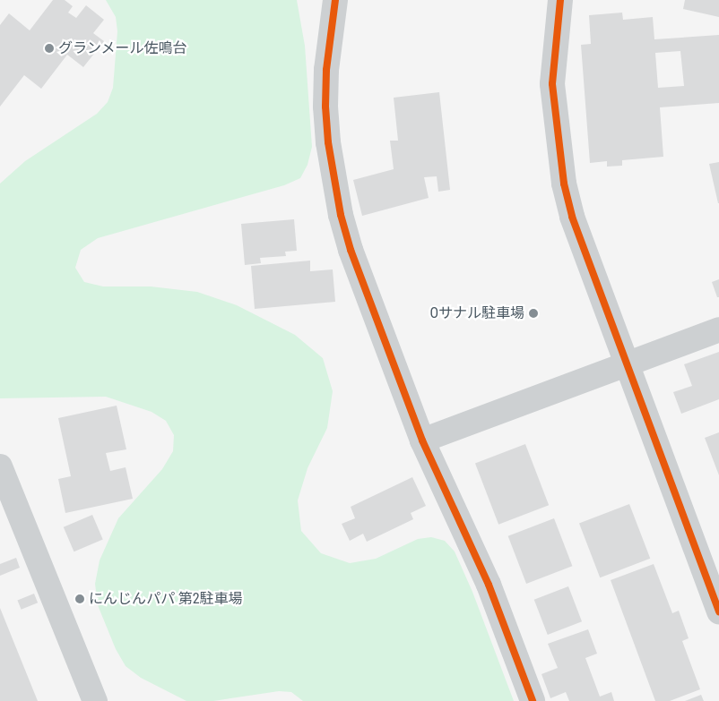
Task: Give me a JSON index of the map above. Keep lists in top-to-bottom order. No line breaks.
{"places":["グランメール佐鳴台","Oサナル駐車場","にんじんパパ 第2駐車場"]}
